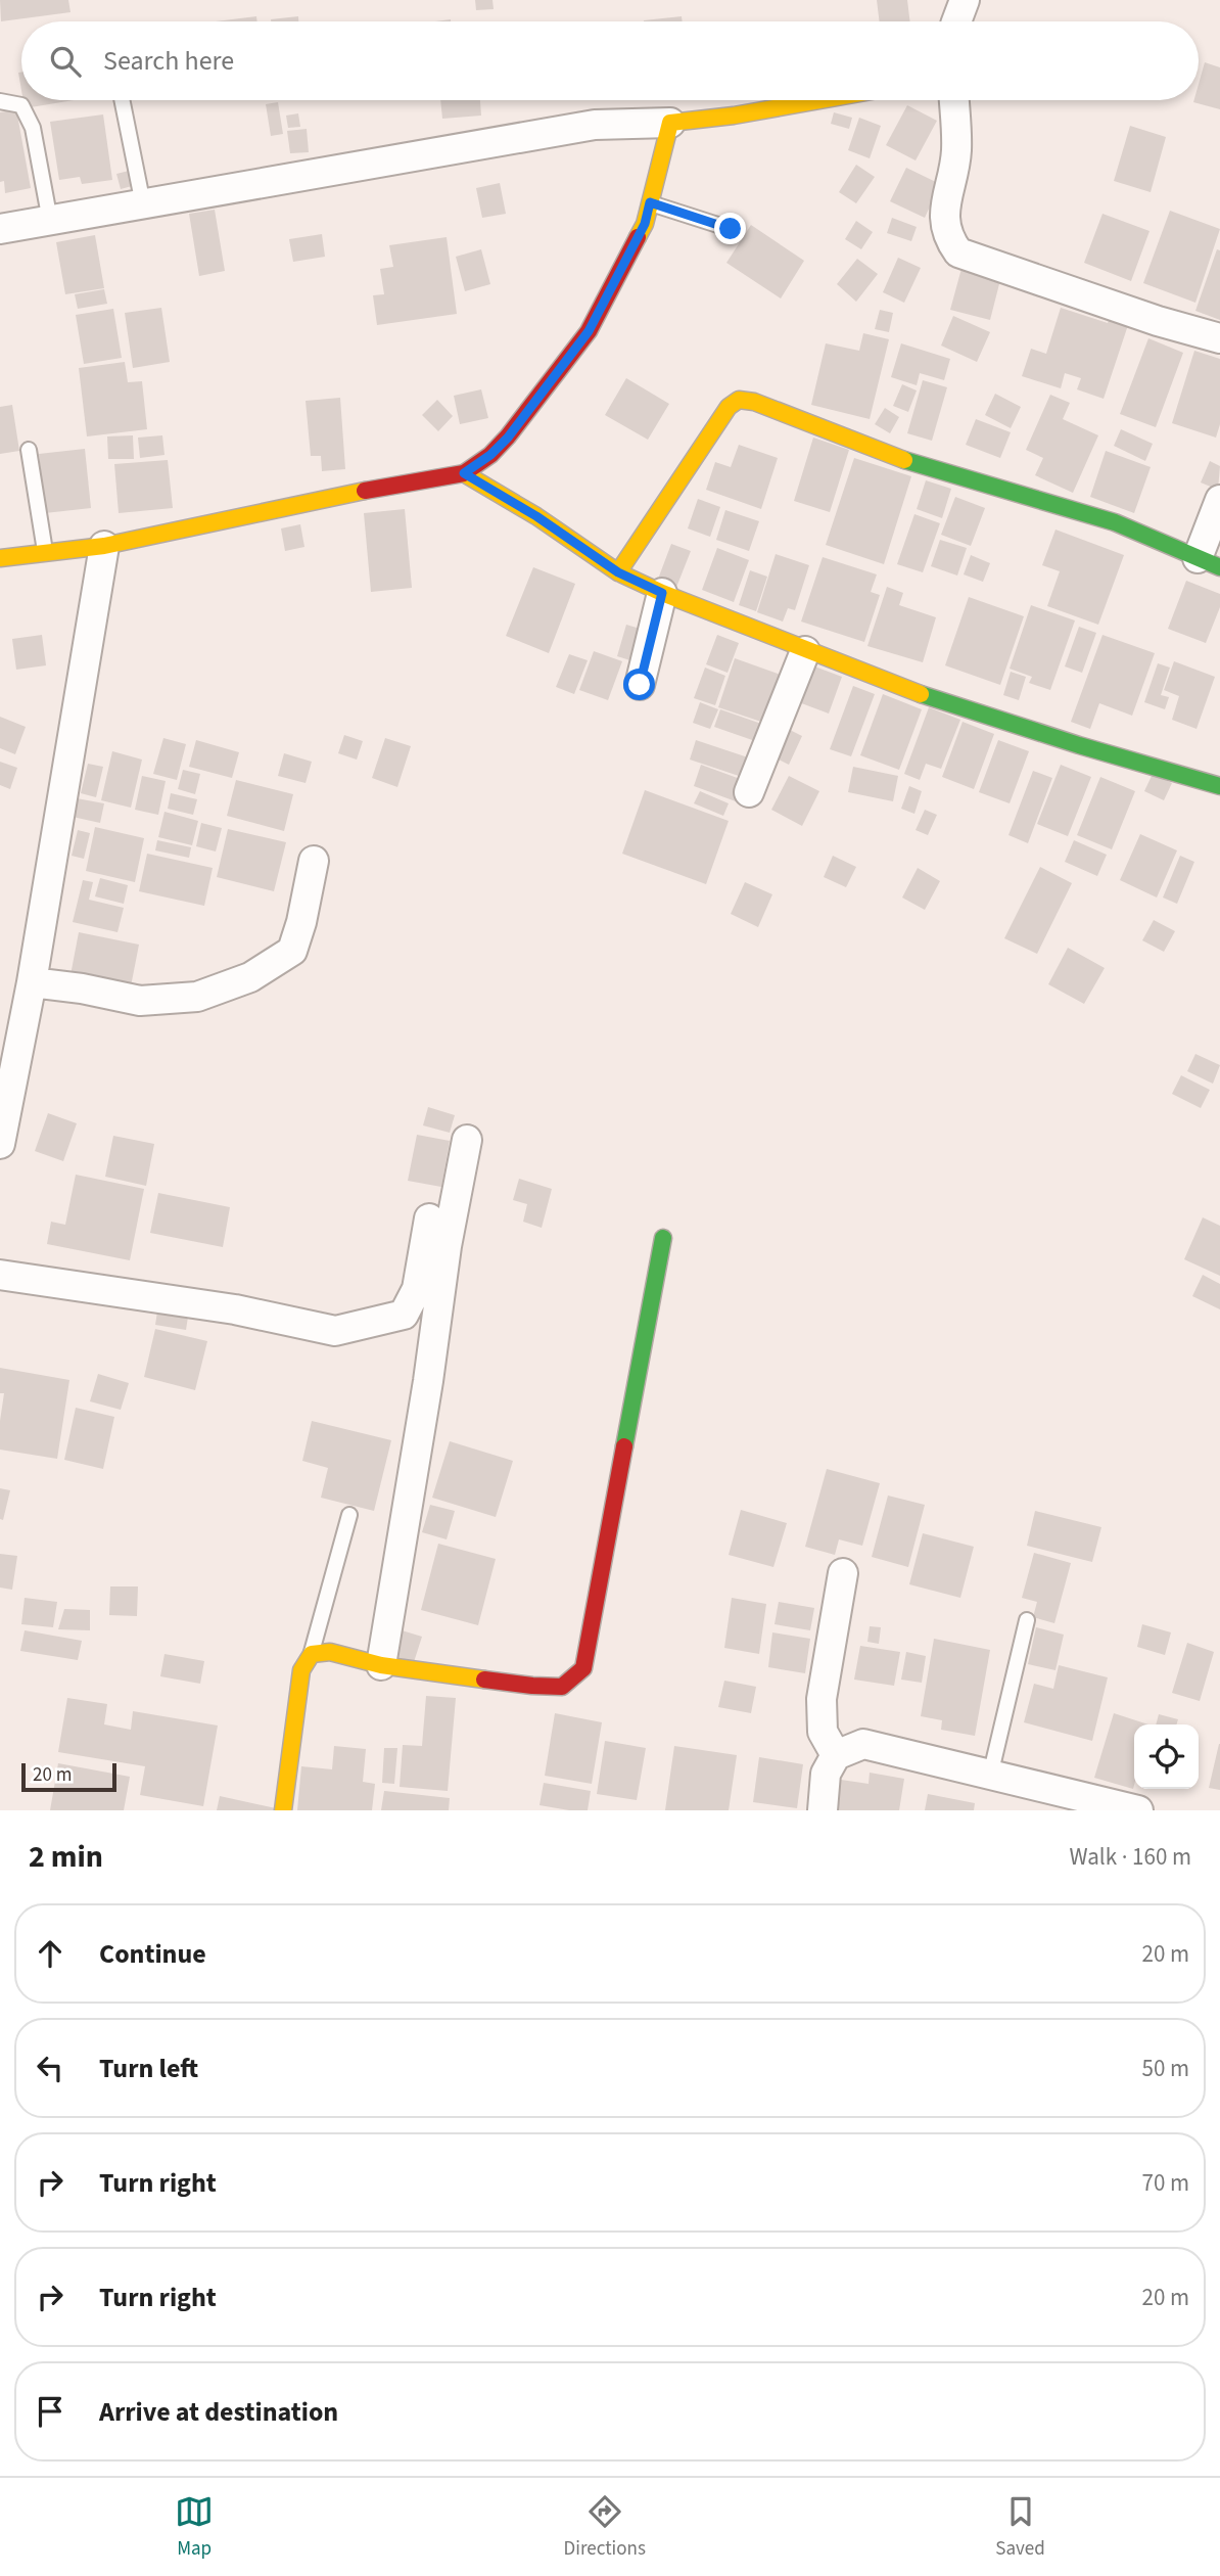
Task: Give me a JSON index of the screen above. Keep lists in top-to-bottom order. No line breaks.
{"scale_bar":"20 m","page":{"search":"Search here","scale":"20 m","heading":["2 min","Walk · 160 m"],"list":[["Continue","20 m"],["Turn left","50 m"],["Turn right","70 m"],["Turn right","20 m"],"Arrive at destination"],"nav":["Map","Directions","Saved"]}}
